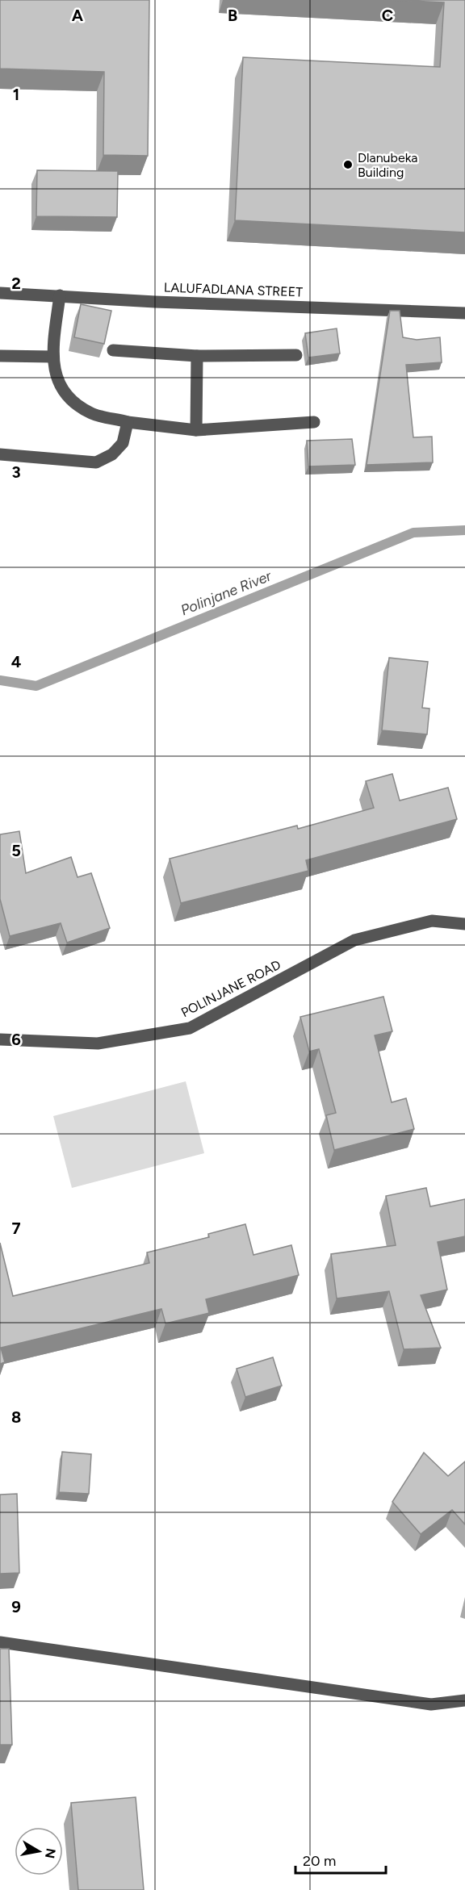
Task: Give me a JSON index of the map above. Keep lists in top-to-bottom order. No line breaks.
{"streets":{"street":["LALUFADLANA STREET","POLINJANE ROAD"]},"water":["Polinjane River"],"places":["Dlanubeka Building"],"scale_bar":"20 m","north":"right","grid":{"columns":["A","B","C"],"rows":["1","2","3","4","5","6","7","8","9"]}}
